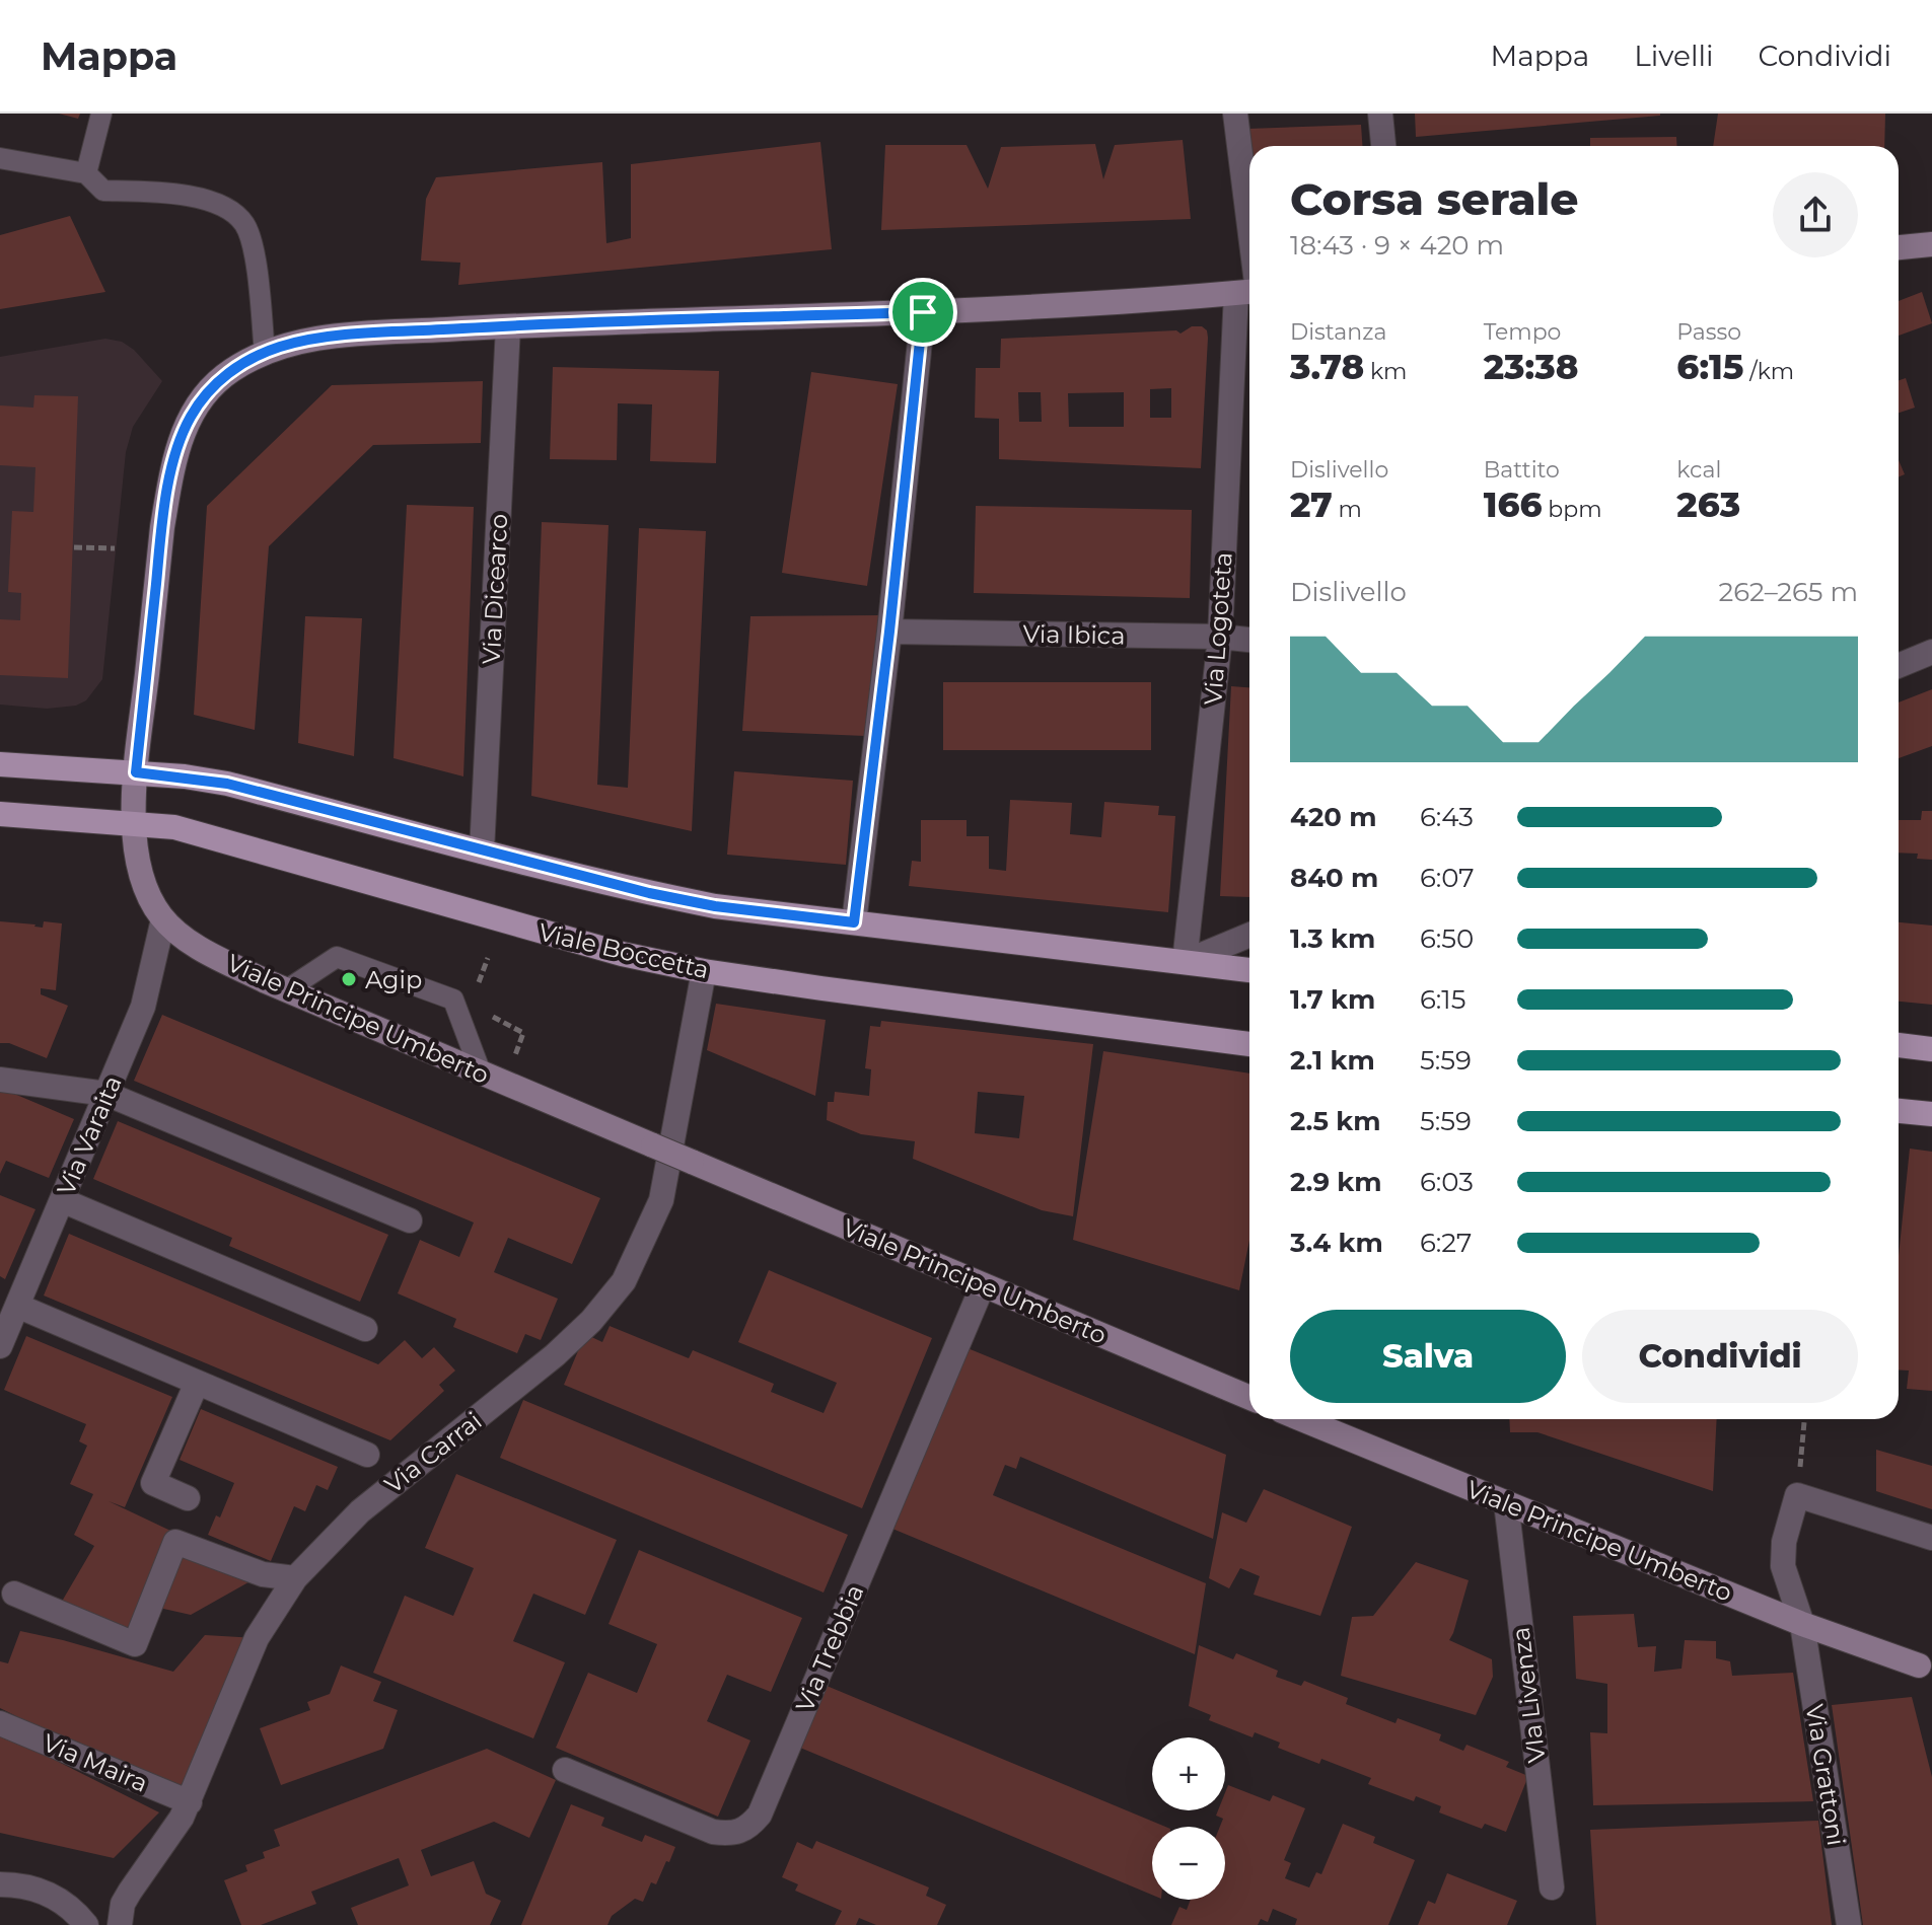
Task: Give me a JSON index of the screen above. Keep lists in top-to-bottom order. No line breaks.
{"streets":{"main road":["Viale Boccetta","Viale Principe Umberto"],"street":["Via Dicearco","Via Logoteta","Via Ibica","Via Varaita","Via Carrai","Via Trebbia","VIa Livenza","Via Maira","Via Grattoni"]},"crossings":[["Via Dicearco","Viale Principe Umberto"],["Via Logoteta","Via Ibica"],["Viale Boccetta","Viale Principe Umberto"],["Viale Boccetta","Via Carrai"],["Viale Principe Umberto","Via Varaita"],["Viale Principe Umberto","Via Trebbia"],["Viale Principe Umberto","VIa Livenza"],["Viale Principe Umberto","Via Grattoni"],["Via Carrai","Via Maira"]],"places":["Agip"],"page":{"header":"Mappa","nav":["Mappa","Livelli","Condividi"],"heading":["Corsa serale","18:43 · 9 × 420 m"],"stats":[["Distanza","3.78 km"],["Tempo","23:38"],["Passo","6:15 /km"],["Dislivello","27 m"],["Battito","166 bpm"],["kcal","263"]],"chart":["Dislivello","262–265 m"],"list":[{"name":"420 m","note":"6:43"},{"name":"840 m","note":"6:07"},{"name":"1.3 km","note":"6:50"},{"name":"1.7 km","note":"6:15"},{"name":"2.1 km","note":"5:59"},{"name":"2.5 km","note":"5:59"},{"name":"2.9 km","note":"6:03"},{"name":"3.4 km","note":"6:27"}],"buttons":["Salva","Condividi"],"map_buttons":["+","−"]}}
